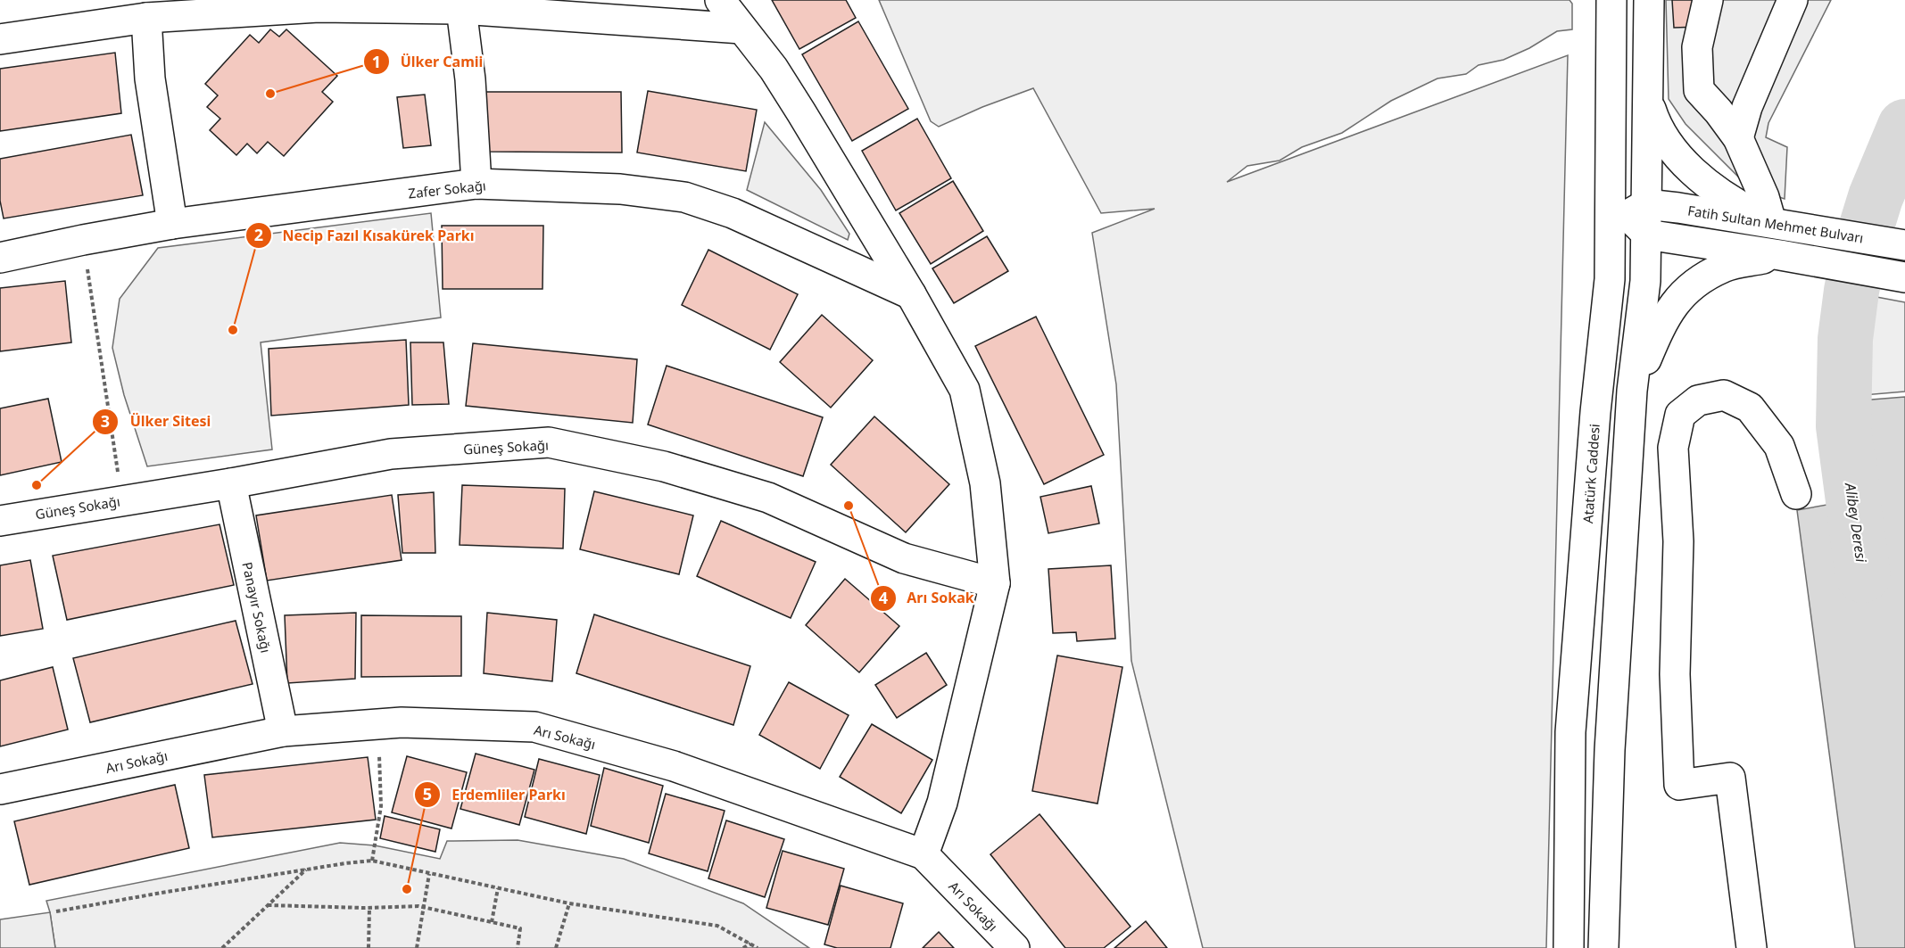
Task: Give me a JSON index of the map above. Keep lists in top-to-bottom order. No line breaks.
{"streets":{"street":["Zafer Sokağı","Fatih Sultan Mehmet Bulvarı","Güneş Sokağı","Atatürk Caddesi","Panayır Sokağı","Arı Sokağı"]},"crossings":[["Güneş Sokağı","Panayır Sokağı"],["Panayır Sokağı","Arı Sokağı"]],"water":["Alibey Deresi"],"places":["Ülker Camii","Necip Fazıl Kısakürek Parkı","Ülker Sitesi","Arı Sokak","Erdemliler Parkı"]}
